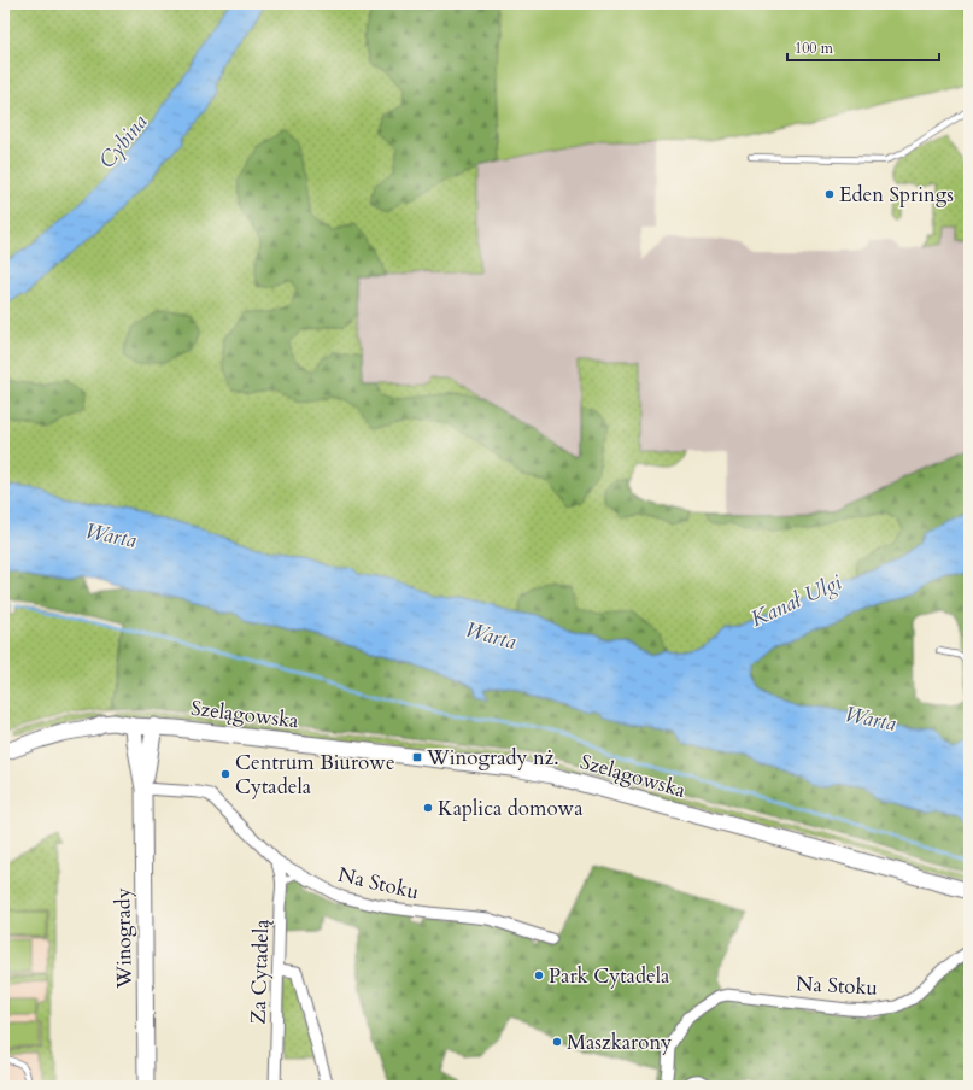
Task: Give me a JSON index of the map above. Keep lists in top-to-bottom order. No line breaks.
{"streets":{"street":["Szelągowska","Na Stoku","Winogrady","Za Cytadelą"]},"crossings":[["Szelągowska","Winogrady"],["Na Stoku","Winogrady"],["Na Stoku","Za Cytadelą"]],"water":["Cybina","Warta","Kanał Ulgi"],"places":{"other":["Eden Springs","Centrum Biurowe Cytadela","Kaplica domowa","Park Cytadela","Maszkarony"],"transit":["Winogrady nż."]},"scale_bar":"100 m"}
